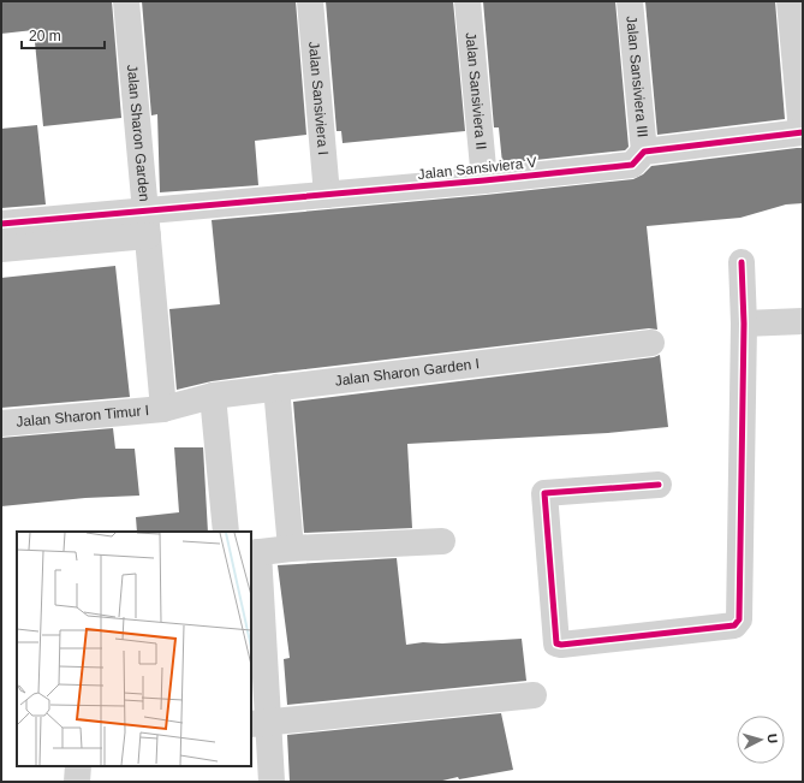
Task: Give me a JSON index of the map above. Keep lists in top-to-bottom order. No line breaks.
{"streets":{"street":["Jalan Sansiviera III","Jalan Sansiviera II","Jalan Sansiviera I","Jalan Sharon Garden","Jalan Sansiviera V","Jalan Sharon Garden I","Jalan Sharon Timur I"]},"crossings":[["Jalan Sansiviera III","Jalan Sansiviera V"],["Jalan Sansiviera II","Jalan Sansiviera V"],["Jalan Sansiviera I","Jalan Sansiviera V"],["Jalan Sharon Garden","Jalan Sansiviera V"],["Jalan Sharon Garden","Jalan Sharon Garden I"],["Jalan Sharon Garden","Jalan Sharon Timur I"],["Jalan Sharon Garden I","Jalan Sharon Timur I"]],"scale_bar":"20 m","north":"right"}
